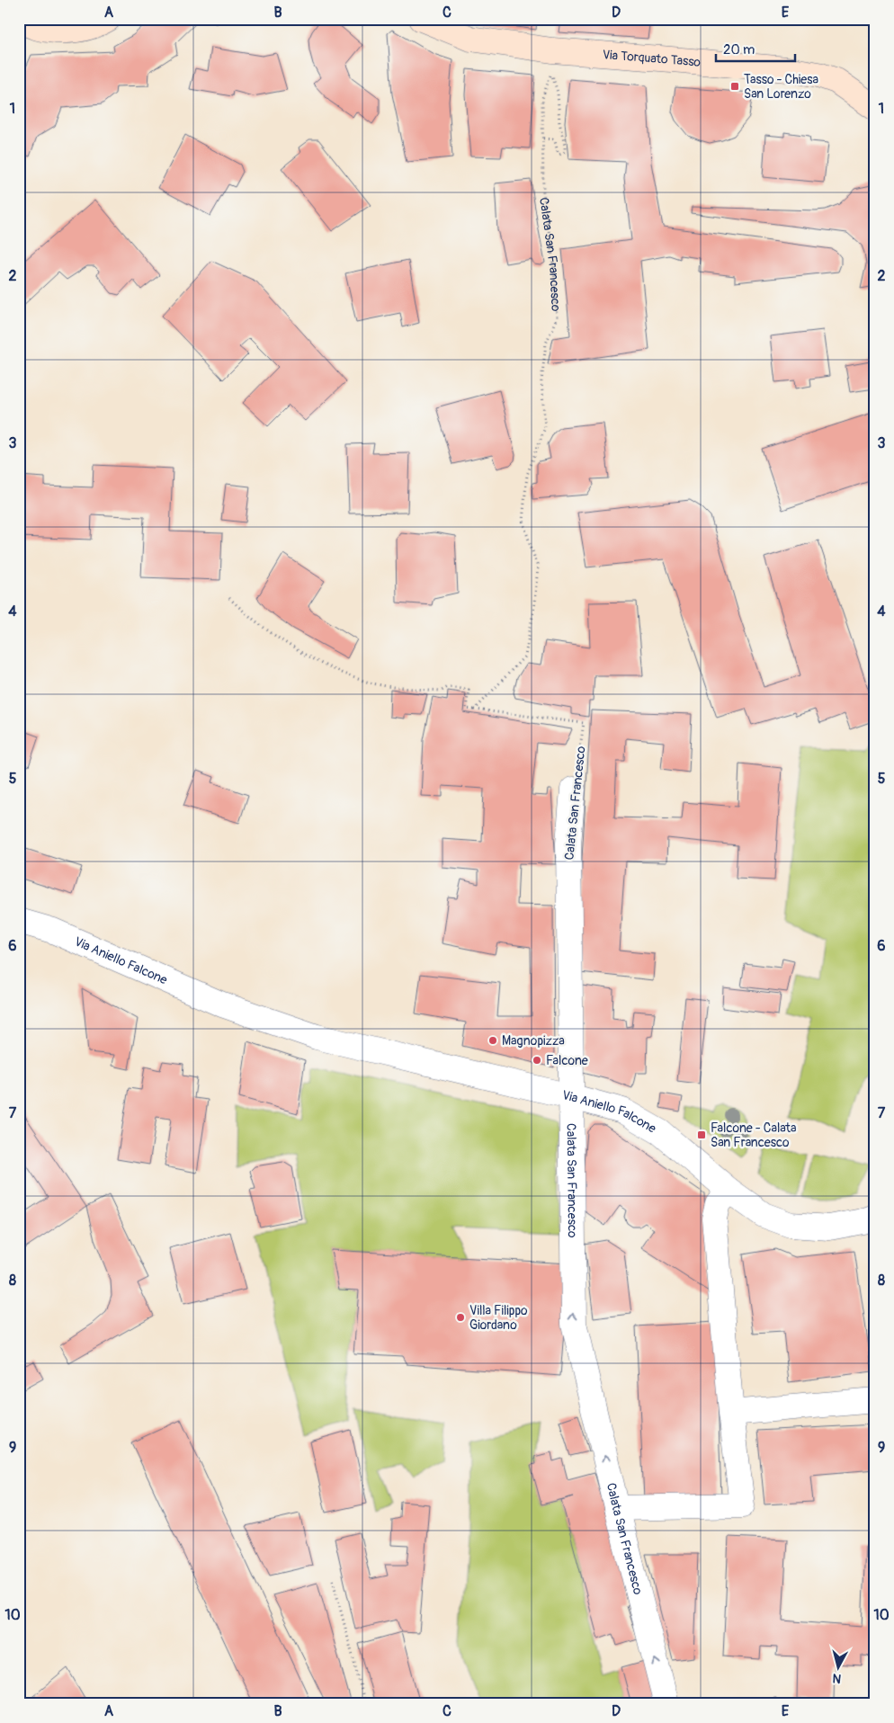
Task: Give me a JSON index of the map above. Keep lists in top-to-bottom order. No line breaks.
{"streets":{"main road":["Via Torquato Tasso"],"street":["Calata San Francesco","Via Aniello Falcone"]},"crossings":[["Calata San Francesco","Via Aniello Falcone"]],"places":{"transit":["Tasso - Chiesa San Lorenzo","Falcone - Calata San Francesco"],"other":["Magnopizza","Falcone","Villa Filippo Giordano"]},"scale_bar":"20 m","north":"bottom","grid":{"columns":["A","B","C","D","E"],"rows":["1","2","3","4","5","6","7","8","9","10"]}}
